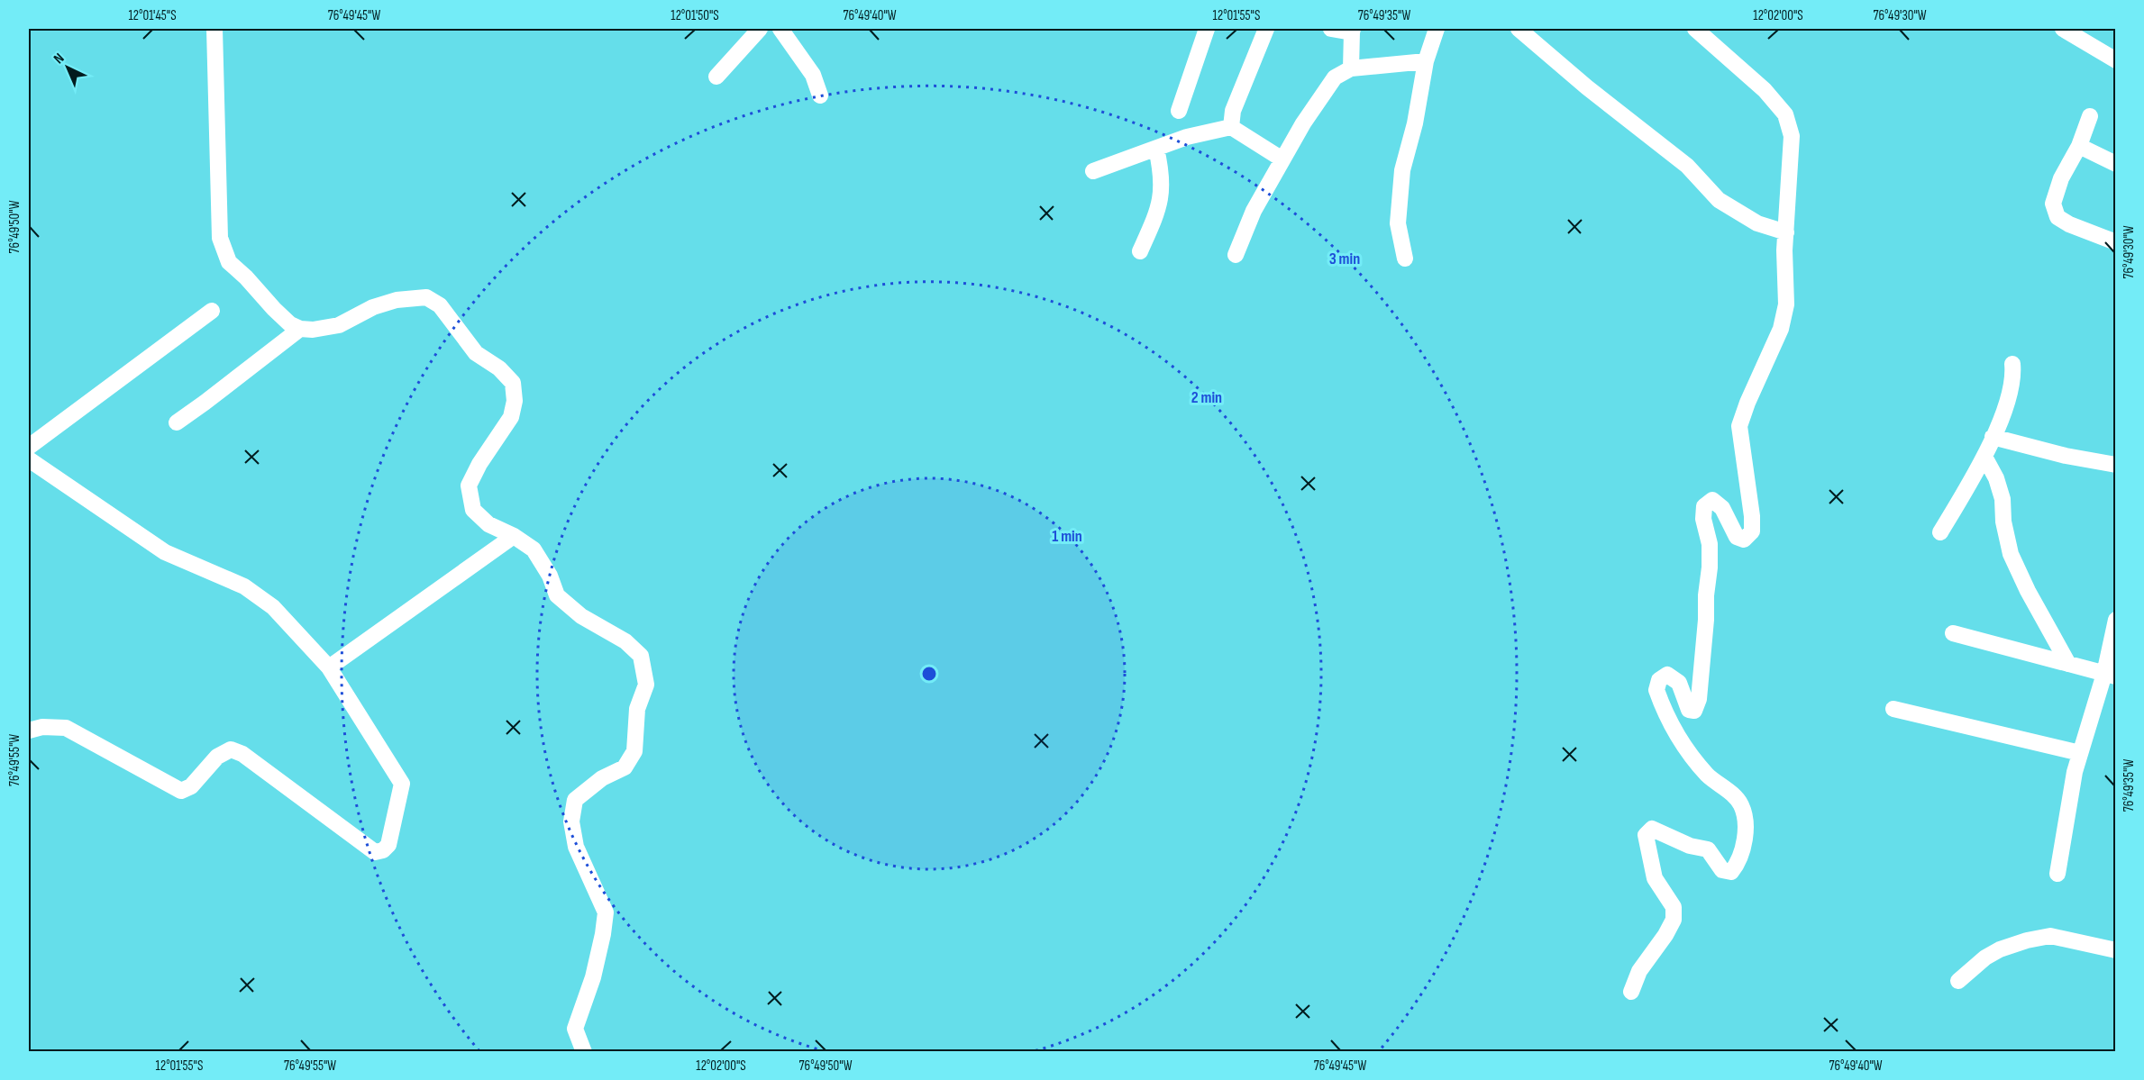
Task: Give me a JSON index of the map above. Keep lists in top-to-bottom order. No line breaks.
{"north":"top left","coordinates":["12°01'45\"S","76°49'45\"W","12°01'50\"S","76°49'40\"W","12°01'55\"S","76°49'35\"W","12°02'00\"S","76°49'30\"W","76°49'50\"W","76°49'55\"W"],"rings":["3 min","2 min","1 min"]}
